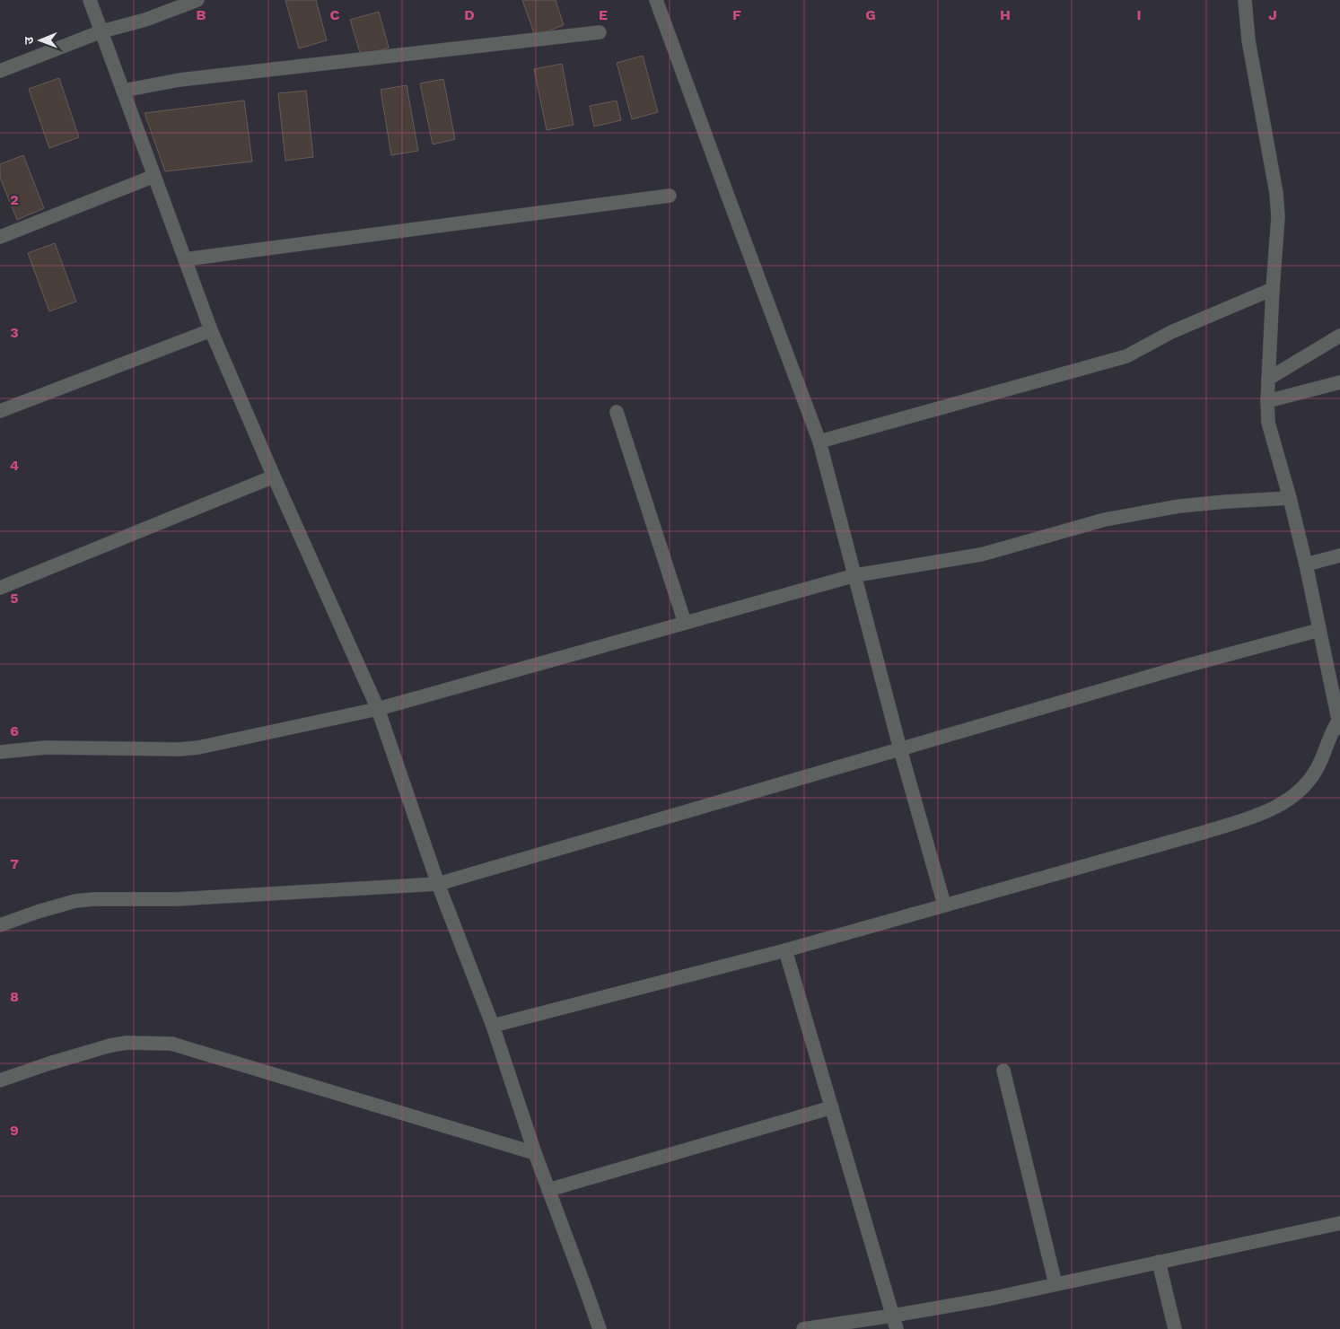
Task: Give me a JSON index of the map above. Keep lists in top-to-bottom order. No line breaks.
{"north":"left","grid":{"columns":["B","C","D","E","F","G","H","I","J"],"rows":["2","3","4","5","6","7","8","9"]}}
